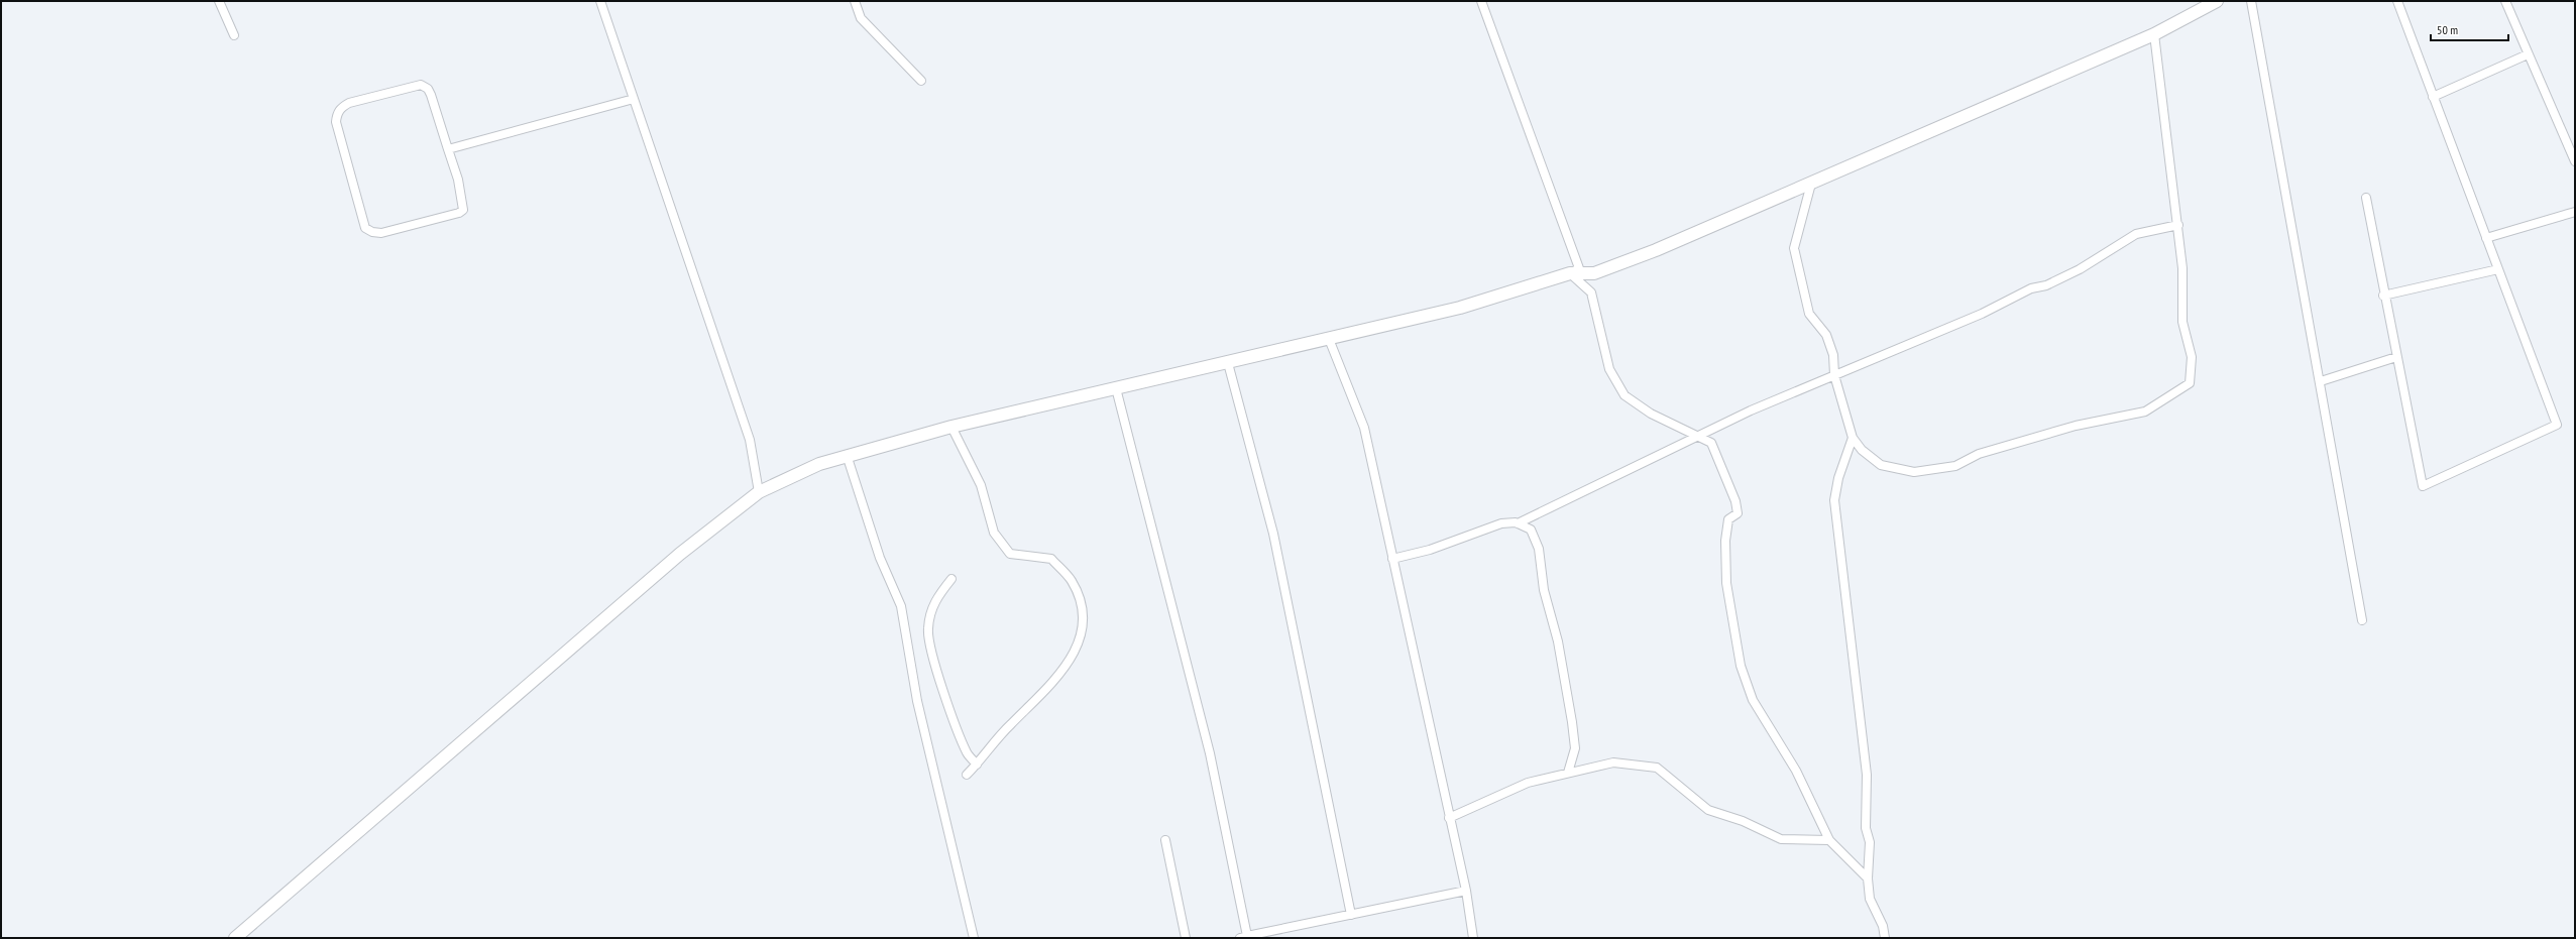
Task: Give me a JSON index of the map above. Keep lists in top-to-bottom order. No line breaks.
{"scale_bar":"50 m"}
